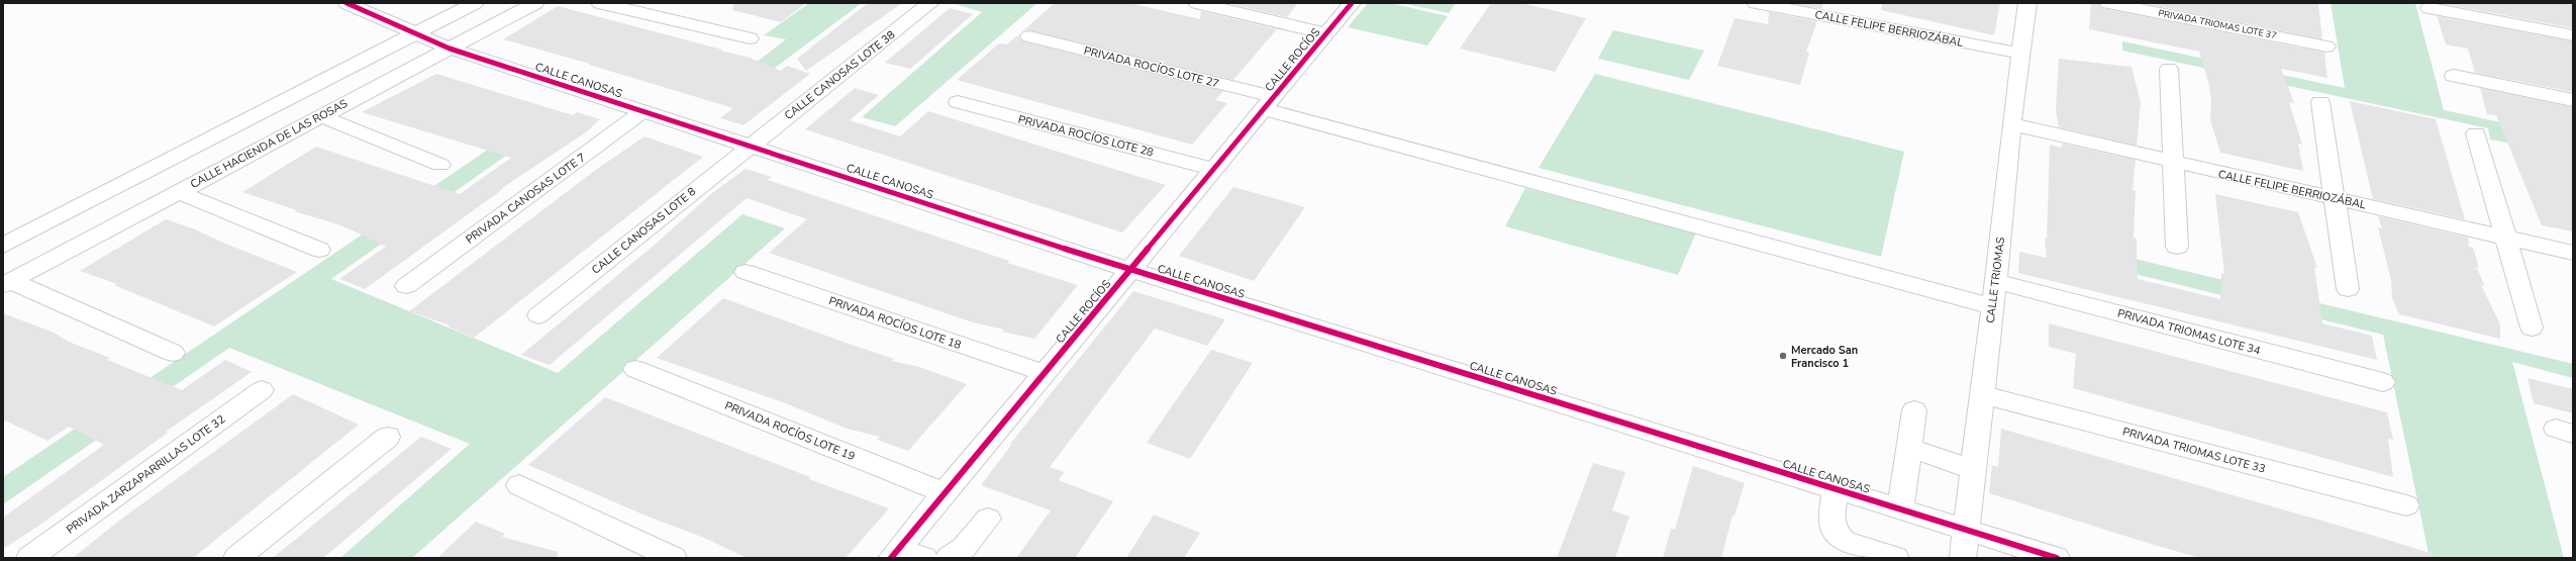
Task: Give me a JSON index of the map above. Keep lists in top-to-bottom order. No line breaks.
{"streets":{"street":["PRIVADA TRIOMAS LOTE 37","CALLE FELIPE BERRIOZÁBAL","CALLE ROCÍOS","PRIVADA ROCÍOS LOTE 27","CALLE CANOSAS LOTE 38","CALLE CANOSAS","PRIVADA ROCÍOS LOTE 28","CALLE HACIENDA DE LAS ROSAS","PRIVADA CANOSAS LOTE 7","CALLE CANOSAS LOTE 8","CALLE TRIOMAS","PRIVADA ROCÍOS LOTE 18","PRIVADA TRIOMAS LOTE 34","PRIVADA ROCÍOS LOTE 19","PRIVADA TRIOMAS LOTE 33","PRIVADA ZARZAPARRILLAS LOTE 32"]},"crossings":[["CALLE FELIPE BERRIOZÁBAL","CALLE TRIOMAS"],["CALLE ROCÍOS","PRIVADA ROCÍOS LOTE 27"],["CALLE ROCÍOS","CALLE CANOSAS"],["CALLE ROCÍOS","PRIVADA ROCÍOS LOTE 28"],["CALLE ROCÍOS","PRIVADA ROCÍOS LOTE 18"],["CALLE ROCÍOS","PRIVADA ROCÍOS LOTE 19"],["PRIVADA ROCÍOS LOTE 27","CALLE TRIOMAS"],["CALLE CANOSAS LOTE 38","CALLE CANOSAS"],["CALLE CANOSAS LOTE 38","CALLE CANOSAS LOTE 8"],["CALLE CANOSAS","CALLE HACIENDA DE LAS ROSAS"],["CALLE CANOSAS","PRIVADA CANOSAS LOTE 7"],["CALLE CANOSAS","CALLE CANOSAS LOTE 8"],["CALLE CANOSAS","CALLE TRIOMAS"],["CALLE TRIOMAS","PRIVADA TRIOMAS LOTE 34"],["CALLE TRIOMAS","PRIVADA TRIOMAS LOTE 33"]],"places":["Mercado San Francisco 1"]}
